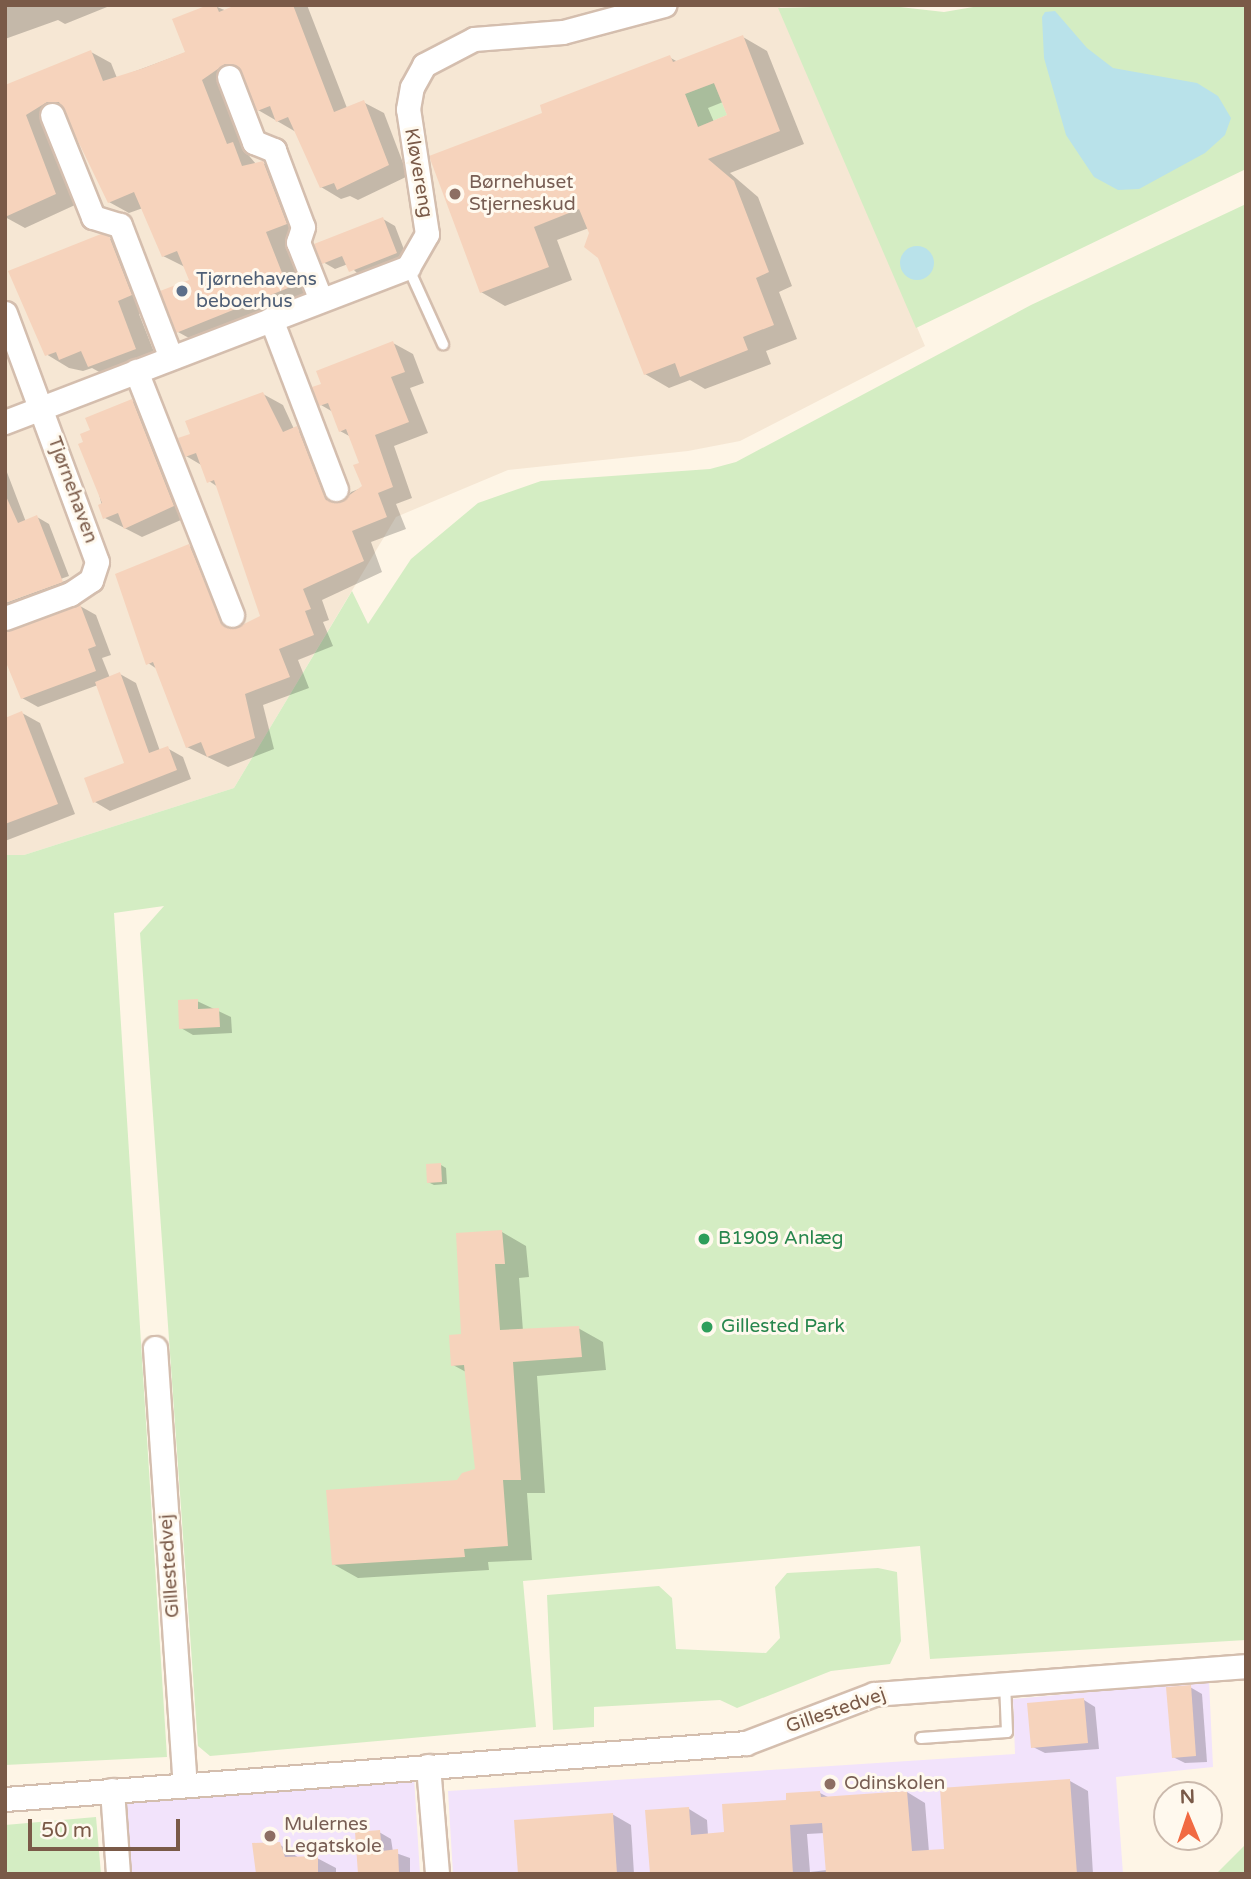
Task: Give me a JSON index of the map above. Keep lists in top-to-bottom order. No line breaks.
{"streets":{"street":["Kløvereng","Tjørnehaven","Gillestedvej"]},"places":["Børnehuset Stjerneskud","Tjørnehavens beboerhus","B1909 Anlæg","Gillested Park","Odinskolen","Mulernes Legatskole"],"scale_bar":"50 m","north":"top"}
